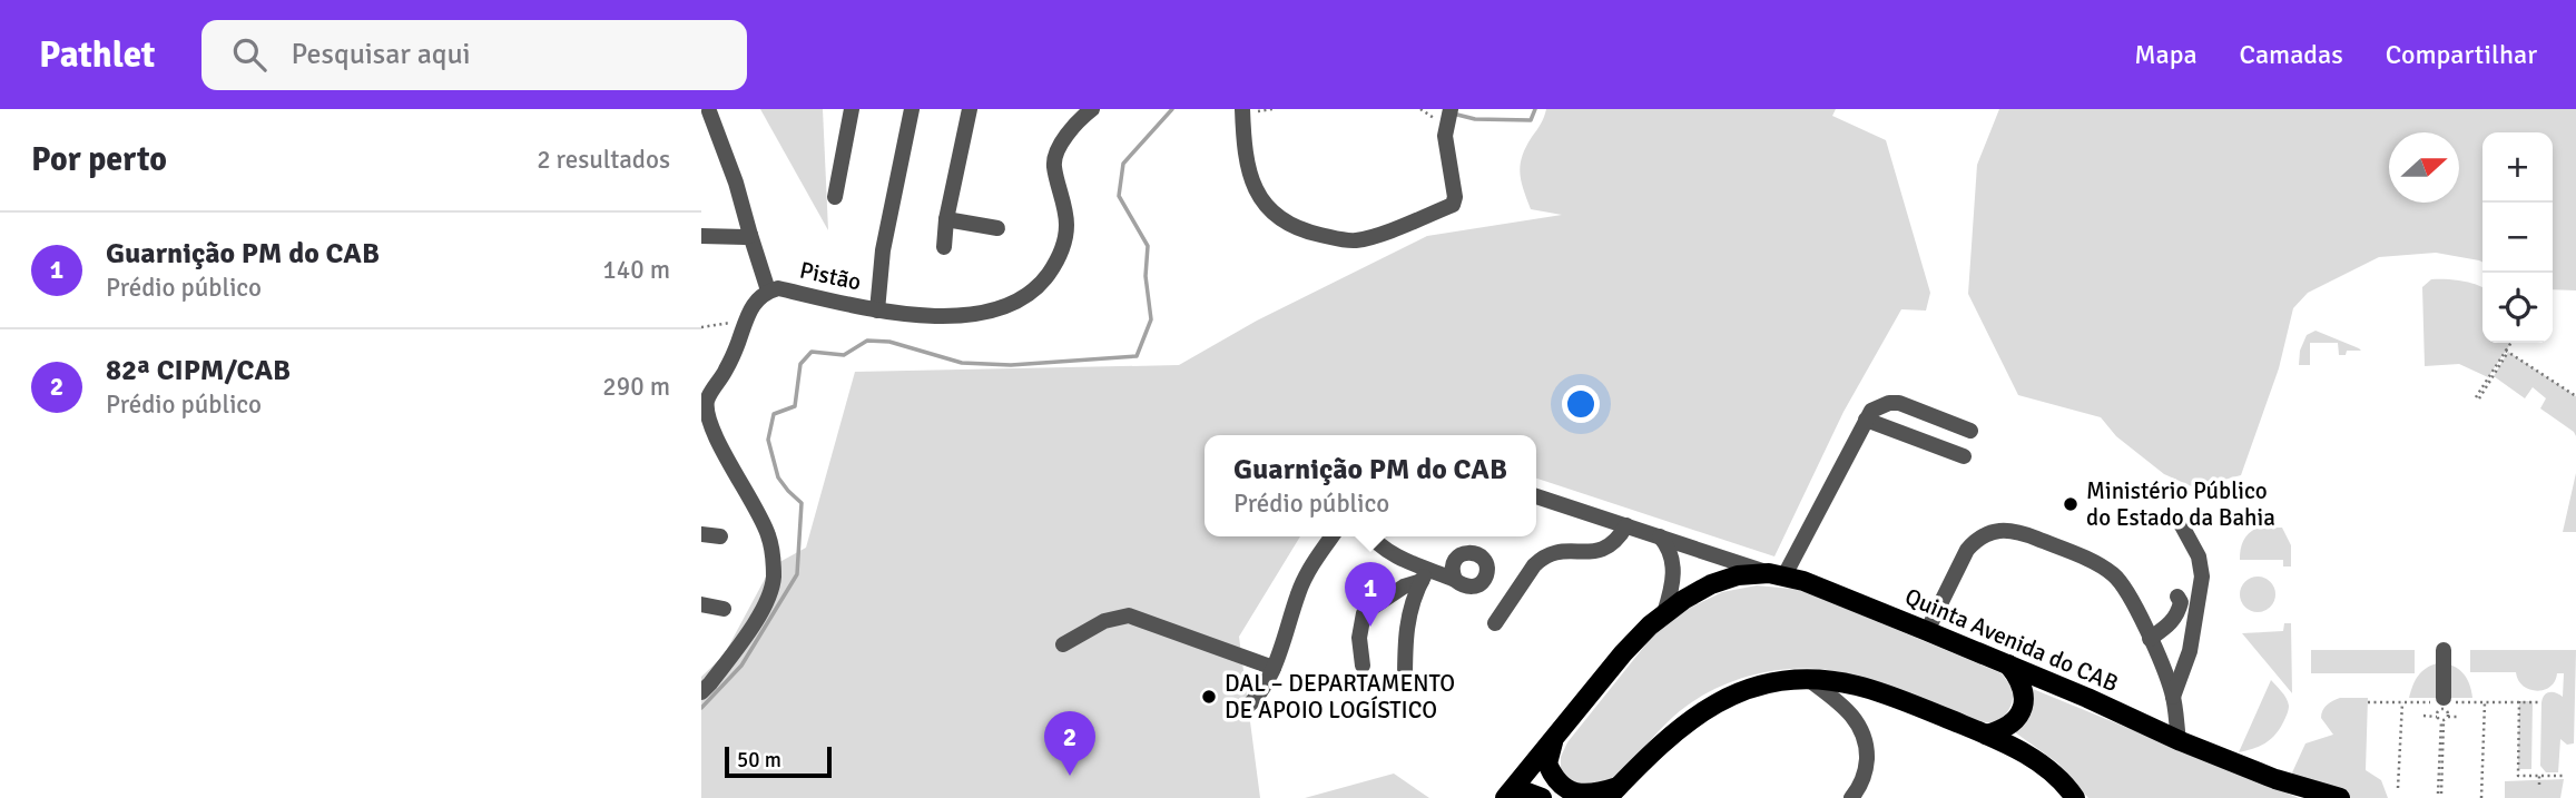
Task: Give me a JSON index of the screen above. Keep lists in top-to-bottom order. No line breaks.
{"streets":{"main road":["Quinta Avenida do CAB"],"street":["Pistão"]},"places":["Ministério Público do Estado da Bahia","DAL – DEPARTAMENTO DE APOIO LOGÍSTICO"],"scale_bar":"50 m","north":"right","page":{"header":"Pathlet","search":"Pesquisar aqui","nav":["Mapa","Camadas","Compartilhar"],"heading":["Por perto","2 resultados"],"map_buttons":["+","−"],"list":[{"mark":"1","name":"Guarnição PM do CAB","note":"Prédio público","value":"140 m"},{"mark":"2","name":"82ª CIPM/CAB","note":"Prédio público","value":"290 m"}],"popup":["Guarnição PM do CAB","Prédio público"],"pins":["1","2"],"scale":"50 m"}}
